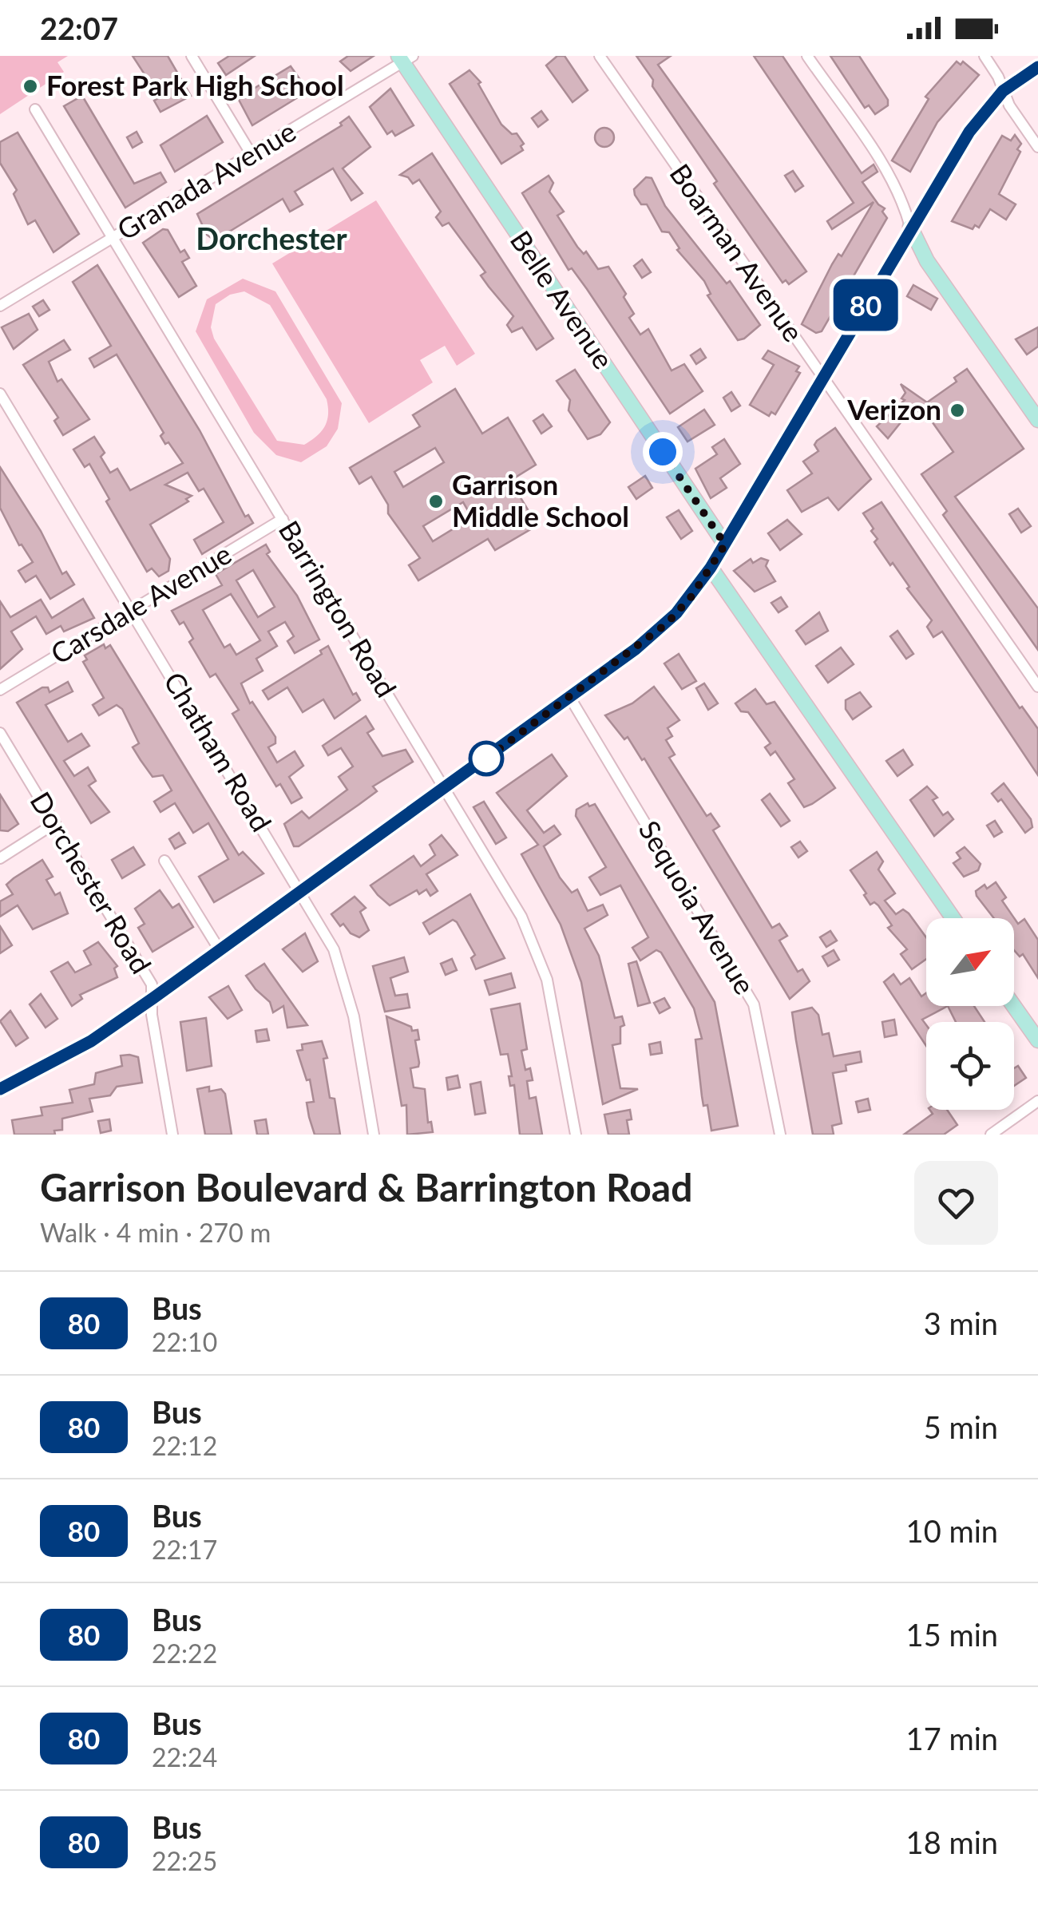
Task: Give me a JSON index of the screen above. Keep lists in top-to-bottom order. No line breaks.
{"streets":{"main road":["Belle Avenue"],"street":["Granada Avenue","Boarman Avenue","Carsdale Avenue","Barrington Road","Chatham Road","Dorchester Road","Sequoia Avenue"]},"crossings":[["Granada Avenue","Belle Avenue"],["Granada Avenue","Barrington Road"],["Carsdale Avenue","Barrington Road"],["Carsdale Avenue","Chatham Road"]],"districts":["Dorchester"],"places":["Forest Park High School","Verizon","Garrison Middle School"],"lines":["bus line 80"],"north":"top right","page":{"status":"22:07","on_map":"80","heading":["Garrison Boulevard & Barrington Road","Walk · 4 min · 270 m"],"list":[{"mark":"80","name":"Bus","note":"22:10","value":"3 min"},{"mark":"80","name":"Bus","note":"22:12","value":"5 min"},{"mark":"80","name":"Bus","note":"22:17","value":"10 min"},{"mark":"80","name":"Bus","note":"22:22","value":"15 min"},{"mark":"80","name":"Bus","note":"22:24","value":"17 min"},{"mark":"80","name":"Bus","note":"22:25","value":"18 min"}]}}
